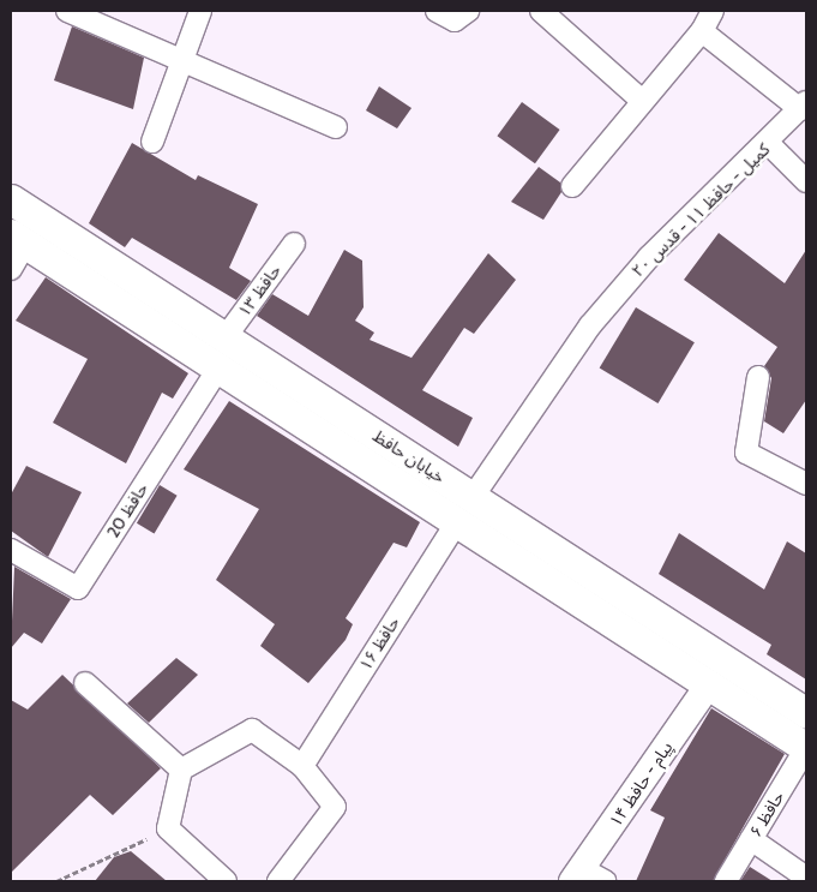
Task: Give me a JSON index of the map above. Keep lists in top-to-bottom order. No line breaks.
{"streets":{"main road":["خیابان حافظ"],"street":["کمیل - حافظ ۱۱ - قدس ۲۰","حافظ ۱۳","حافظ 20","حافظ ۱۶","پیام - حافظ ۱۴","حافظ ۶"]},"crossings":[["کمیل - حافظ ۱۱ - قدس ۲۰","خیابان حافظ"],["کمیل - حافظ ۱۱ - قدس ۲۰","حافظ ۱۶"],["حافظ ۱۳","خیابان حافظ"],["خیابان حافظ","حافظ 20"],["خیابان حافظ","حافظ ۱۶"],["خیابان حافظ","پیام - حافظ ۱۴"],["خیابان حافظ","حافظ ۶"]]}
